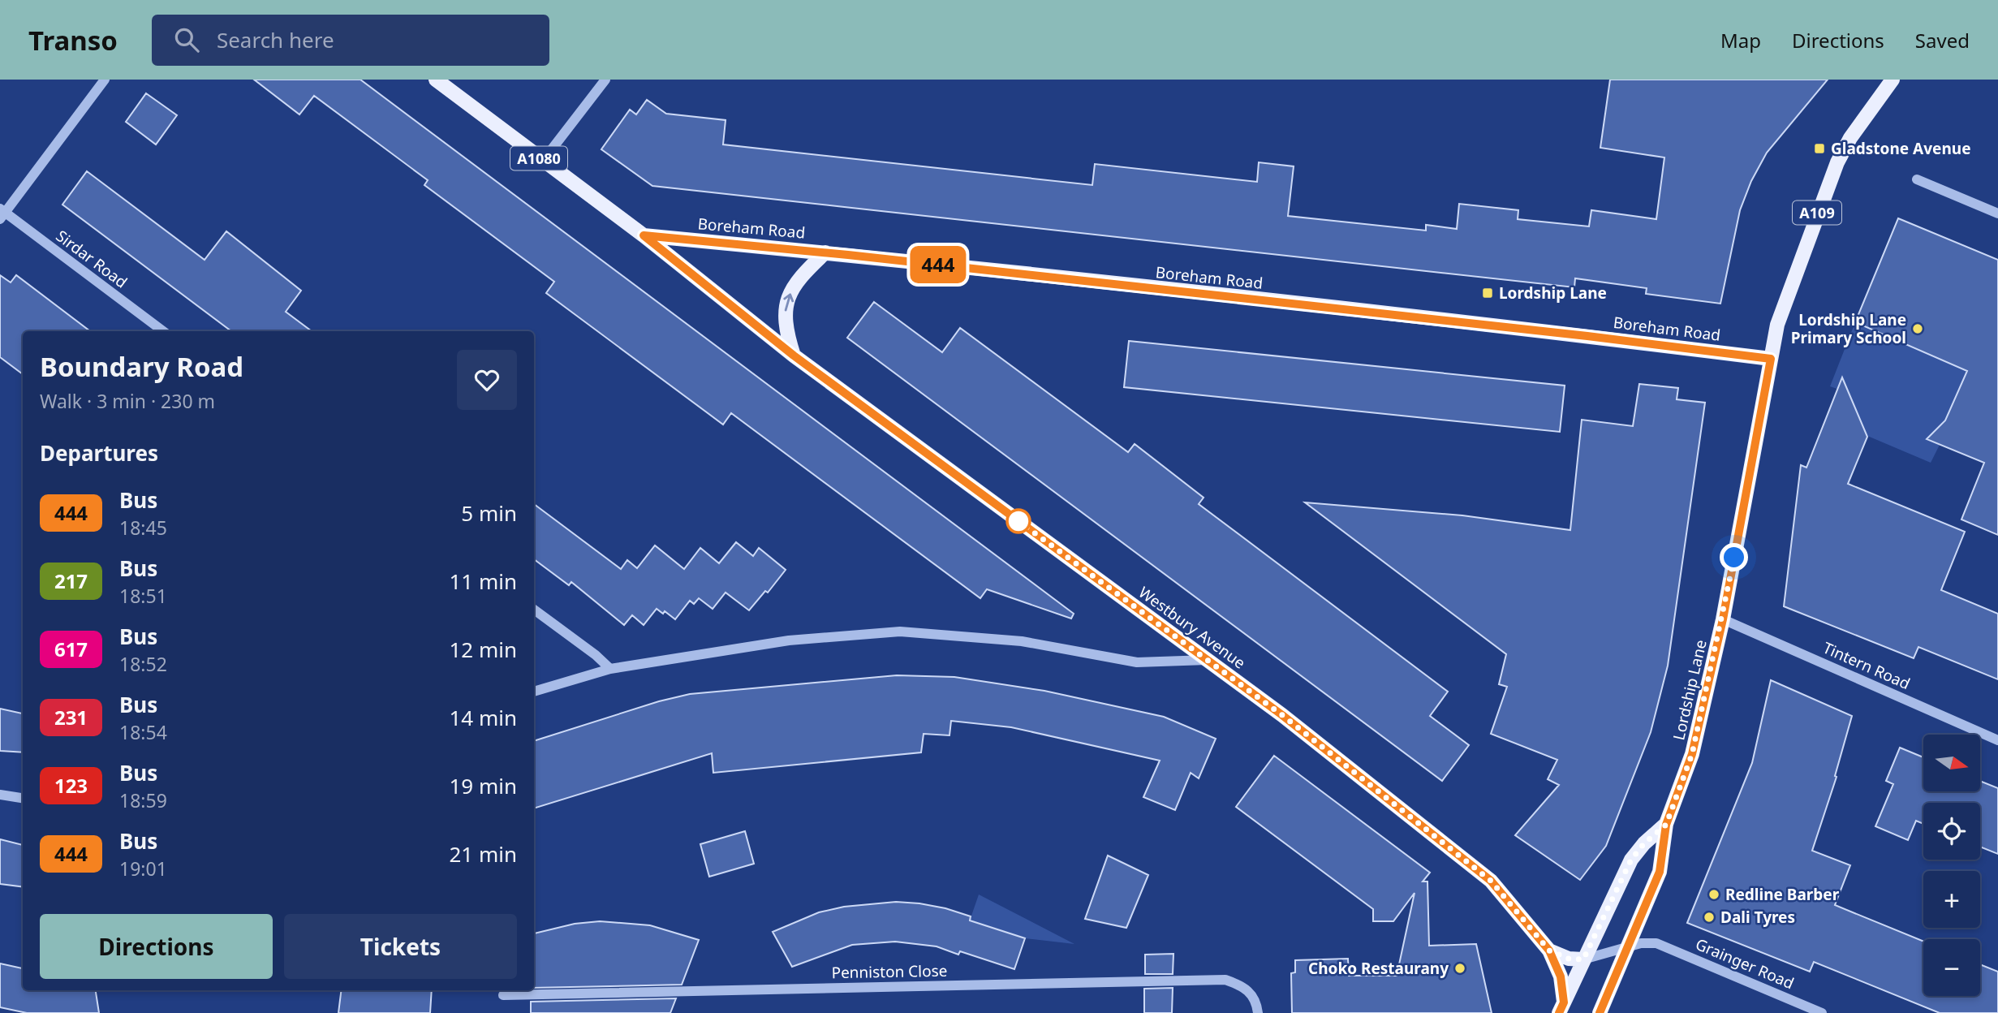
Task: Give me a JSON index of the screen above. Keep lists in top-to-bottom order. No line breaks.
{"streets":{"main road":["A1080","A109","Boreham Road","Westbury Avenue","Lordship Lane"],"street":["Sirdar Road","Tintern Road","Grainger Road","Penniston Close"]},"crossings":[["Boreham Road","Westbury Avenue"],["Boreham Road","Lordship Lane"],["Westbury Avenue","Lordship Lane"],["Tintern Road","Lordship Lane"],["Lordship Lane","Grainger Road"]],"places":{"transit":["Gladstone Avenue","Lordship Lane"],"other":["Lordship Lane Primary School","Redline Barber","Dali Tyres","Choko Restaurany"]},"lines":["bus line 444"],"north":"right","page":{"header":"Transo","search":"Search here","nav":["Map","Directions","Saved"],"on_map":"444","heading":[["Boundary Road","Walk · 3 min · 230 m"],"Departures"],"list":[{"mark":"444","name":"Bus","note":"18:45","value":"5 min"},{"mark":"217","name":"Bus","note":"18:51","value":"11 min"},{"mark":"617","name":"Bus","note":"18:52","value":"12 min"},{"mark":"231","name":"Bus","note":"18:54","value":"14 min"},{"mark":"123","name":"Bus","note":"18:59","value":"19 min"},{"mark":"444","name":"Bus","note":"19:01","value":"21 min"}],"map_buttons":["+","−"],"buttons":["Directions","Tickets"]}}
